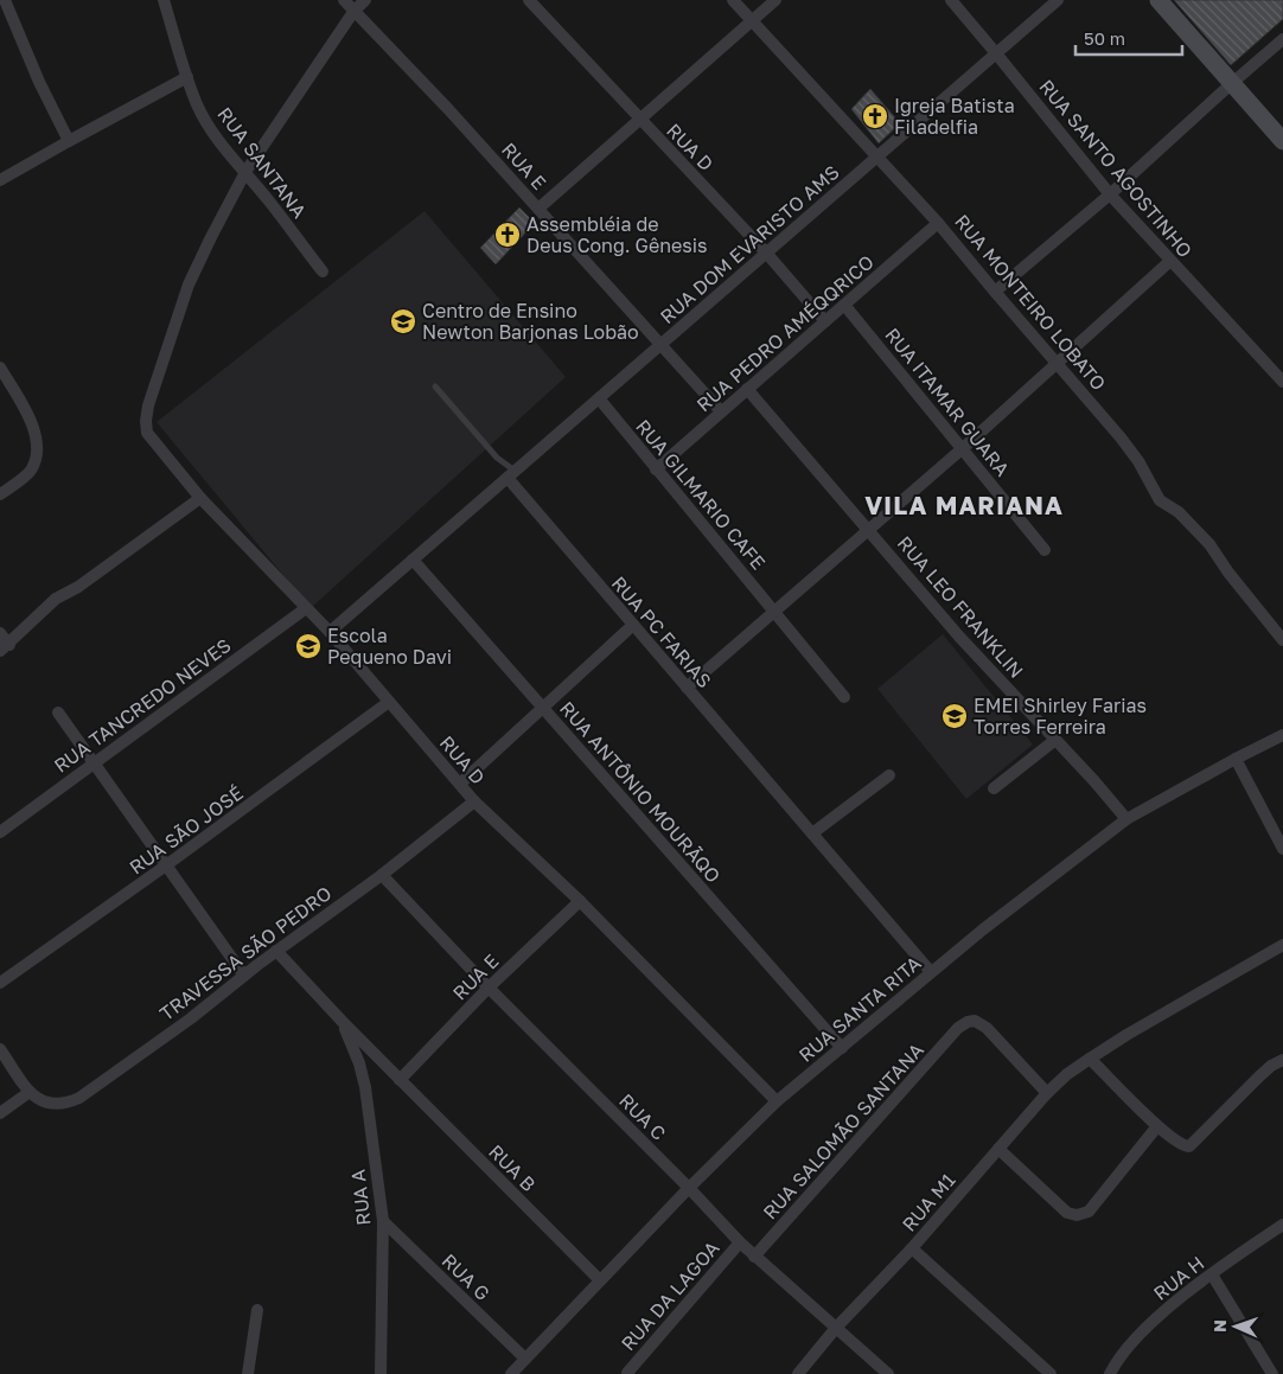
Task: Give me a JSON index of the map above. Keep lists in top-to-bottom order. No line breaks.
{"streets":{"street":["RUA D","RUA SANTANA","RUA E","RUA SANTO AGOSTINHO","RUA DOM EVARISTO AMS","RUA MONTEIRO LOBATO","RUA PEDRO AMÉQQRICO","RUA ITAMAR GUARA","RUA GILMARIO CAFE","RUA LEO FRANKLIN","RUA PC FARIAS","RUA TANCREDO NEVES","RUA ANTÔNIO MOURÃQO","RUA SÃO JOSÉ","TRAVESSA SÃO PEDRO","RUA SANTA RITA","RUA C","RUA SALOMÃO SANTANA","RUA B","RUA A","RUA M1","RUA G","RUA H","RUA DA LAGOA"]},"crossings":[["RUA D","RUA SANTANA"],["RUA D","RUA E"],["RUA D","RUA DOM EVARISTO AMS"],["RUA D","RUA PEDRO AMÉQQRICO"],["RUA D","RUA TANCREDO NEVES"],["RUA D","RUA SÃO JOSÉ"],["RUA D","TRAVESSA SÃO PEDRO"],["RUA D","RUA SANTA RITA"],["RUA E","RUA DOM EVARISTO AMS"],["RUA E","RUA PEDRO AMÉQQRICO"],["RUA E","RUA C"],["RUA E","RUA B"],["RUA E","RUA A"],["RUA SANTO AGOSTINHO","RUA DOM EVARISTO AMS"],["RUA DOM EVARISTO AMS","RUA MONTEIRO LOBATO"],["RUA DOM EVARISTO AMS","RUA GILMARIO CAFE"],["RUA DOM EVARISTO AMS","RUA PC FARIAS"],["RUA DOM EVARISTO AMS","RUA ANTÔNIO MOURÃQO"],["RUA MONTEIRO LOBATO","RUA PEDRO AMÉQQRICO"],["RUA PEDRO AMÉQQRICO","RUA ITAMAR GUARA"],["RUA PEDRO AMÉQQRICO","RUA GILMARIO CAFE"],["RUA PEDRO AMÉQQRICO","RUA LEO FRANKLIN"],["RUA LEO FRANKLIN","RUA SANTA RITA"],["RUA PC FARIAS","RUA SANTA RITA"],["RUA ANTÔNIO MOURÃQO","RUA SANTA RITA"],["TRAVESSA SÃO PEDRO","RUA C"],["TRAVESSA SÃO PEDRO","RUA A"],["RUA SANTA RITA","RUA C"],["RUA SANTA RITA","RUA B"],["RUA SANTA RITA","RUA G"],["RUA C","RUA SALOMÃO SANTANA"],["RUA C","RUA M1"],["RUA C","RUA DA LAGOA"],["RUA SALOMÃO SANTANA","RUA M1"],["RUA B","RUA A"],["RUA A","RUA G"]],"districts":["VILA MARIANA"],"places":{"church":["Igreja Batista Filadelfia","Assembléia de Deus Cong. Gênesis"],"school or university":["Centro de Ensino Newton Barjonas Lobão","Escola Pequeno Davi","EMEI Shirley Farias Torres Ferreira"]},"scale_bar":"50 m","north":"left"}
